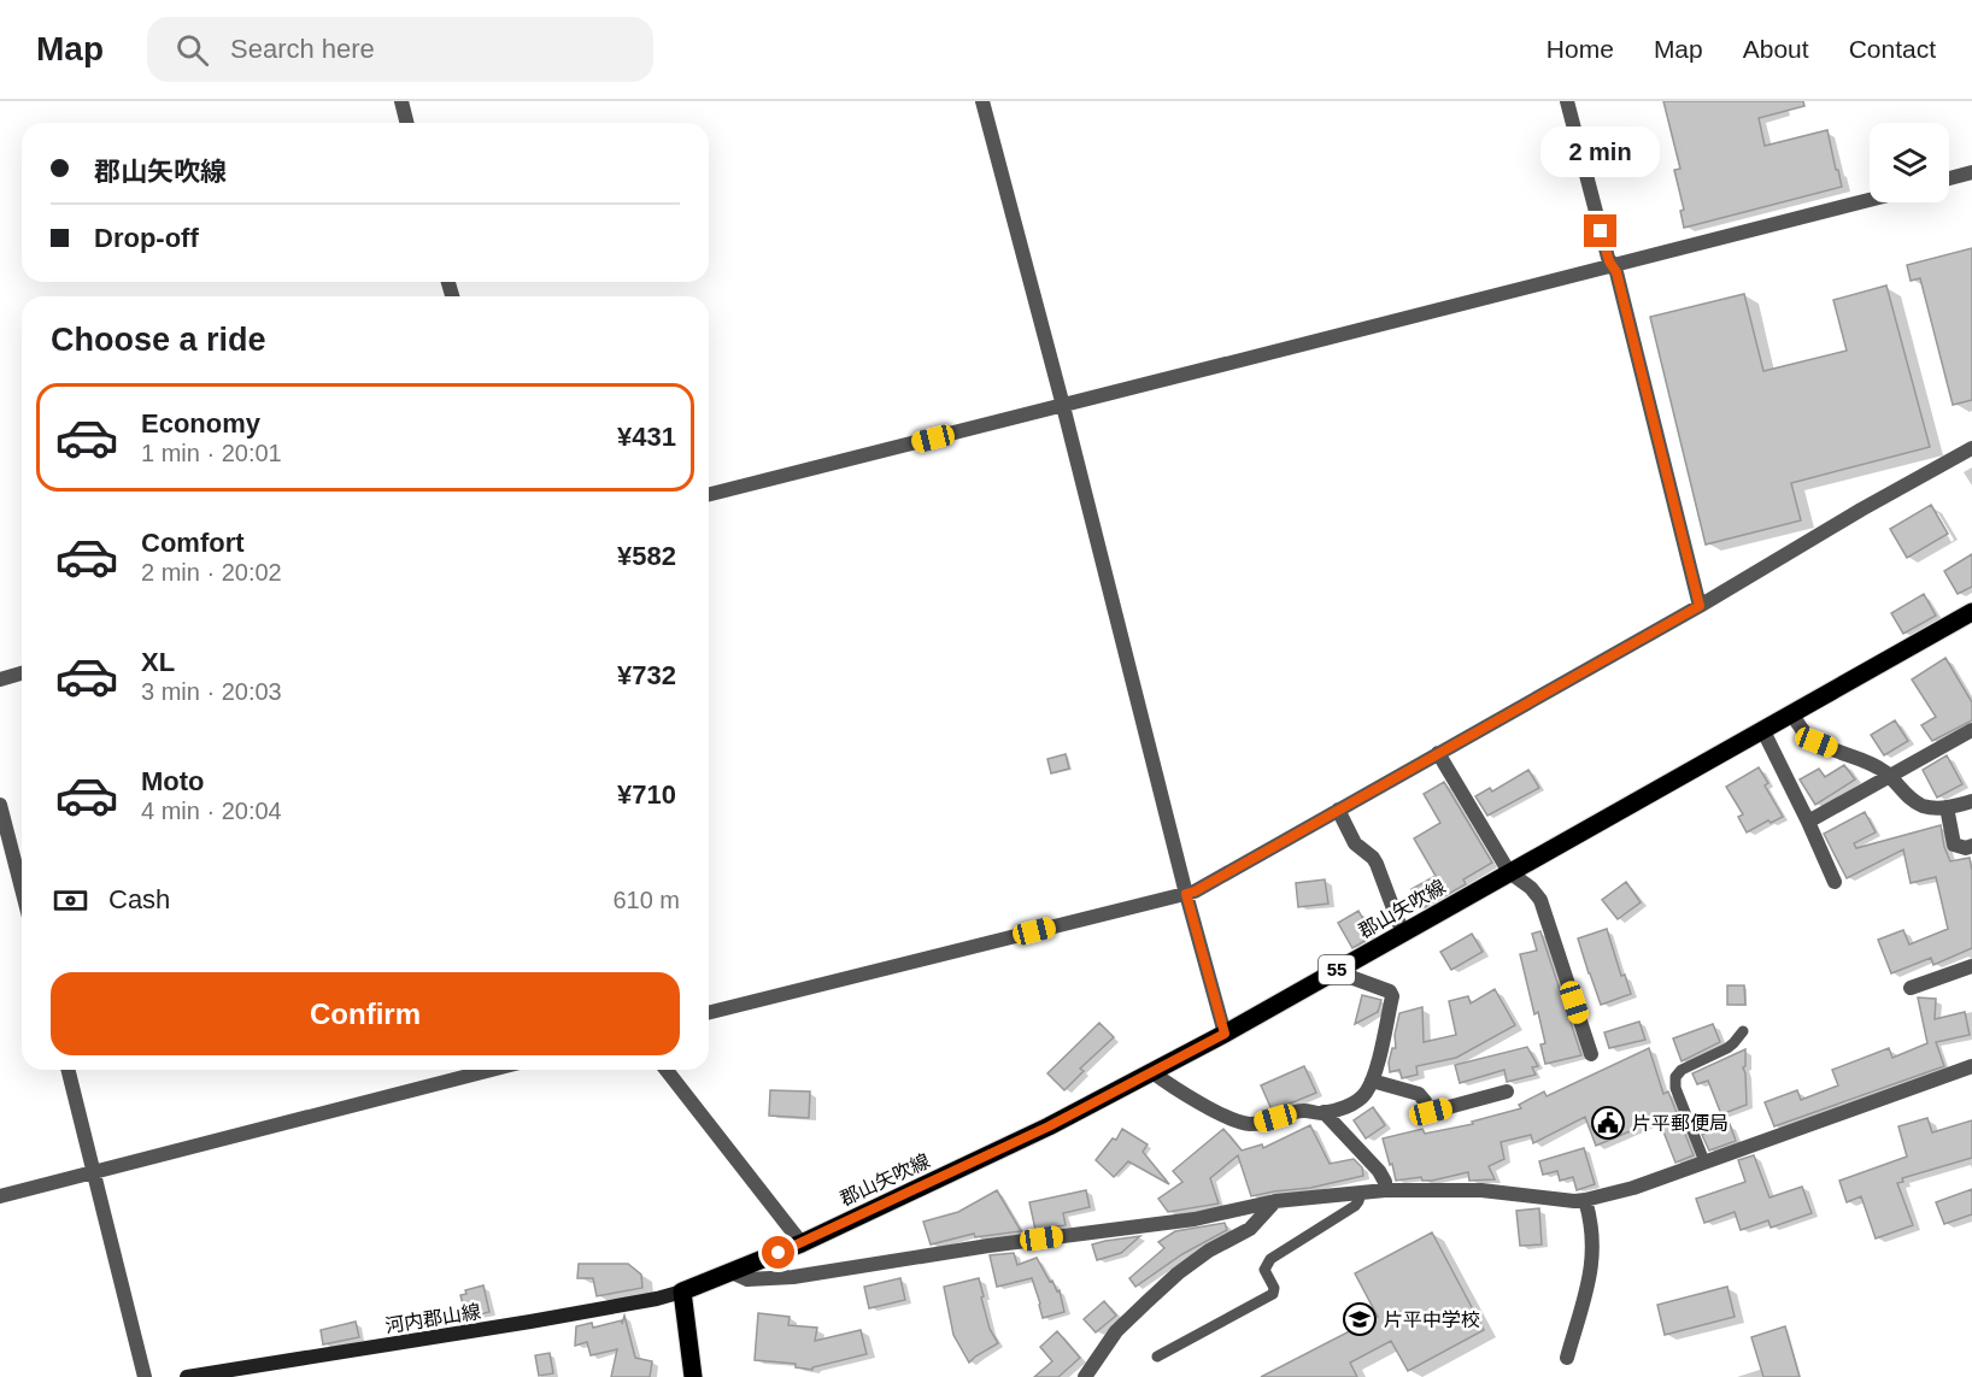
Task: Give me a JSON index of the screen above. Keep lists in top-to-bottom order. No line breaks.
{"streets":{"main road":["郡山矢吹線","55","河内郡山線"]},"crossings":[["郡山矢吹線","河内郡山線"]],"places":{"public building":["片平郵便局"],"school or university":["片平中学校"]},"page":{"header":"Map","search":"Search here","nav":["Home","Map","About","Contact"],"banner":["郡山矢吹線","Drop-off"],"bubble":"2 min","heading":"Choose a ride","list":[{"name":"Economy","note":"1 min · 20:01","value":"¥431"},{"name":"Comfort","note":"2 min · 20:02","value":"¥582"},{"name":"XL","note":"3 min · 20:03","value":"¥732"},{"name":"Moto","note":"4 min · 20:04","value":"¥710"}],"pay":["Cash","610 m"],"buttons":"Confirm"}}
